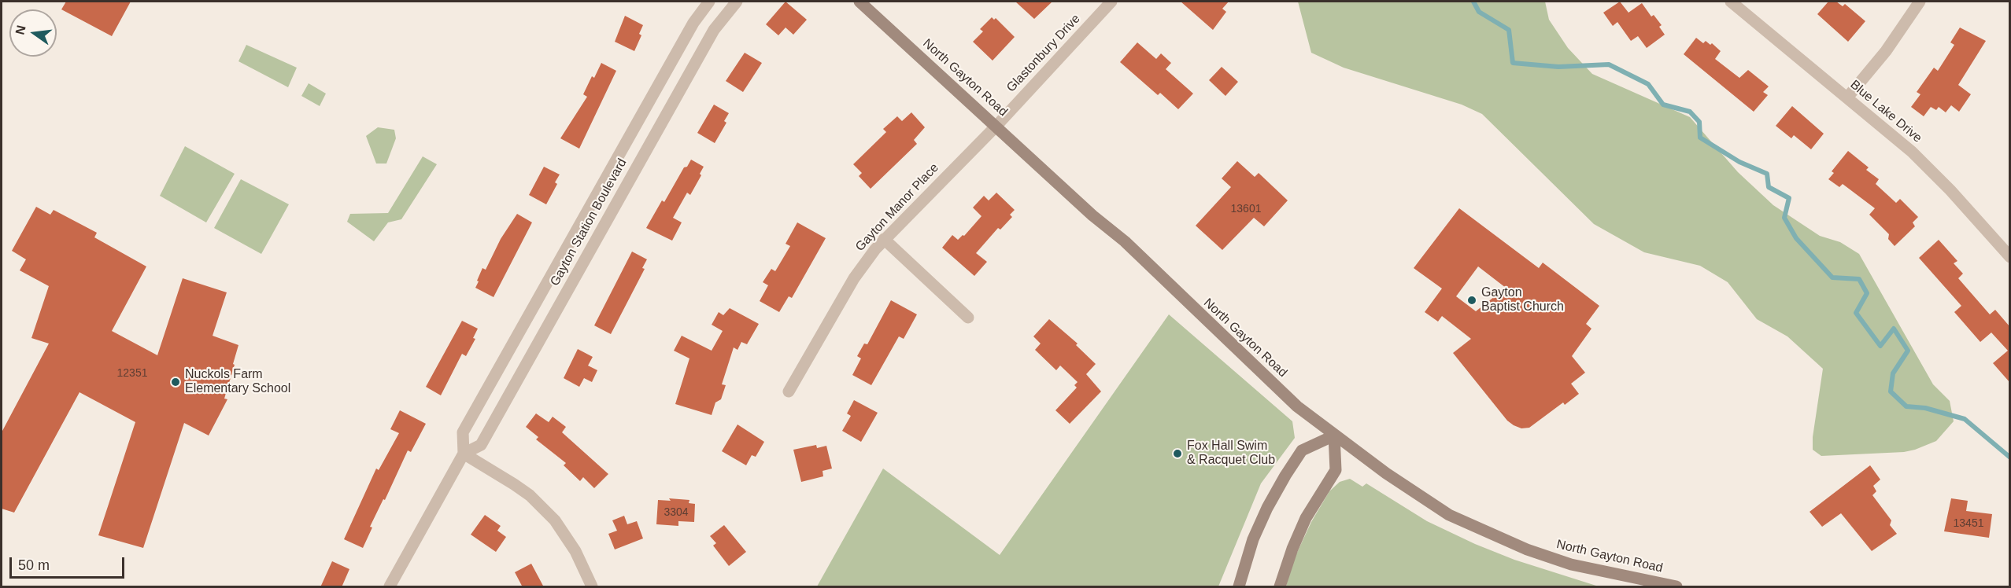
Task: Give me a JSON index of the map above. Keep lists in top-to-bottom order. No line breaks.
{"streets":{"street":["Glastonbury Drive","North Gayton Road","Blue Lake Drive","Gayton Manor Place","Gayton Station Boulevard"]},"crossings":[["Glastonbury Drive","North Gayton Road"],["Glastonbury Drive","Gayton Manor Place"],["North Gayton Road","Gayton Manor Place"]],"places":["Gayton Baptist Church","Nuckols Farm Elementary School","Fox Hall Swim & Racquet Club"],"house_numbers":["13601","12351","3304","13451"],"scale_bar":"50 m","north":"left"}
